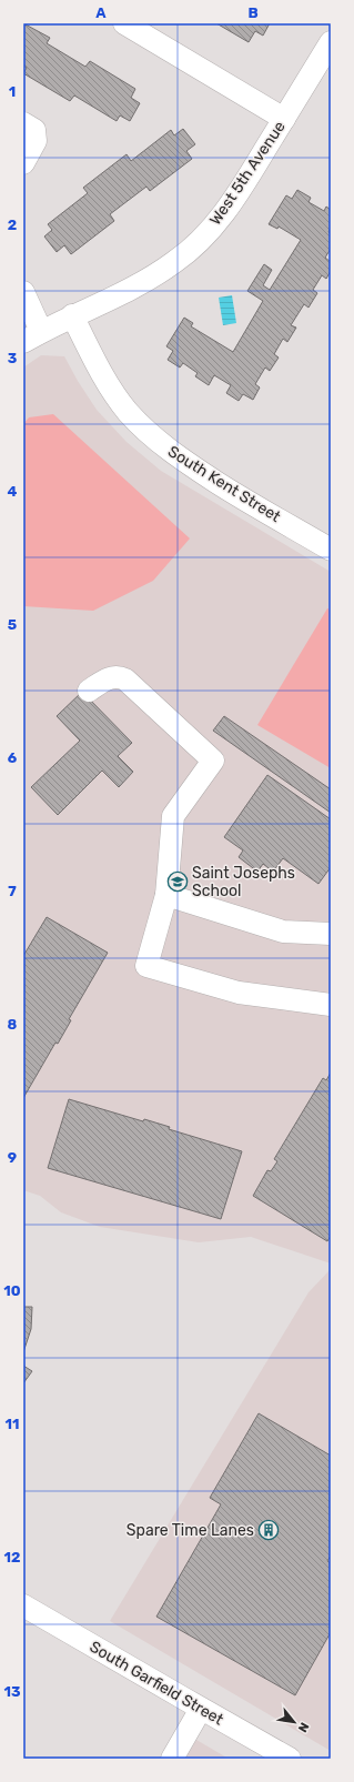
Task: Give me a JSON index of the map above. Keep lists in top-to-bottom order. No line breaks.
{"streets":{"street":["West 5th Avenue","South Kent Street","South Garfield Street"]},"crossings":[["West 5th Avenue","South Kent Street"]],"places":{"school or university":["Saint Josephs School"],"building":["Spare Time Lanes"]},"north":"bottom right","grid":{"columns":["A","B"],"rows":["1","2","3","4","5","6","7","8","9","10","11","12","13"]}}
